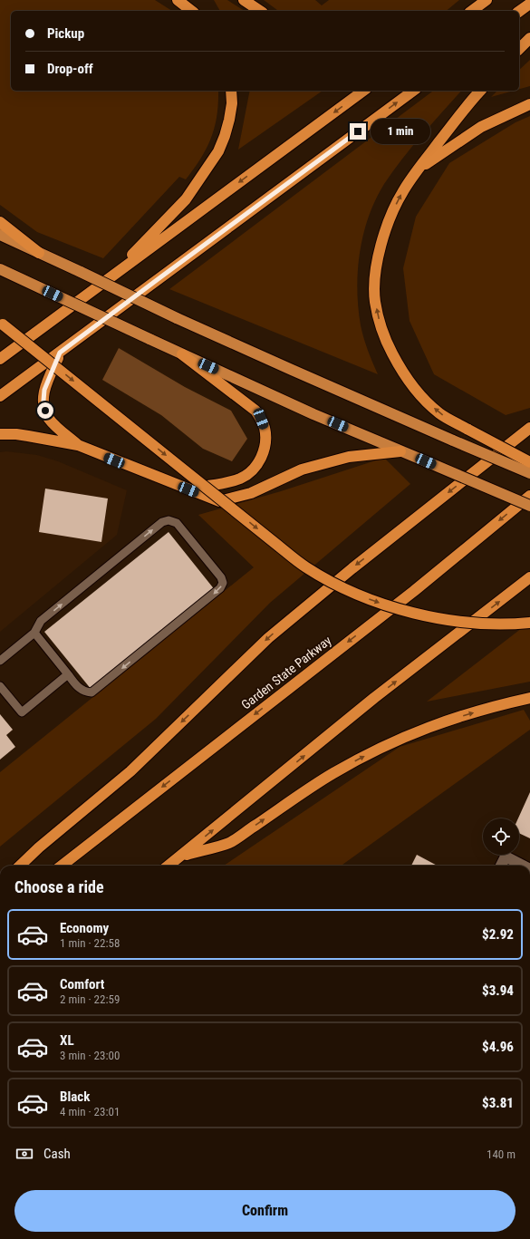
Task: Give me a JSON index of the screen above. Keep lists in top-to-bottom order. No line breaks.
{"streets":{"highway":["Garden State Parkway"]},"page":{"banner":["Pickup","Drop-off"],"bubble":"1 min","heading":"Choose a ride","list":[{"name":"Economy","note":"1 min · 22:58","value":"$2.92"},{"name":"Comfort","note":"2 min · 22:59","value":"$3.94"},{"name":"XL","note":"3 min · 23:00","value":"$4.96"},{"name":"Black","note":"4 min · 23:01","value":"$3.81"}],"pay":["Cash","140 m"],"buttons":"Confirm"}}
